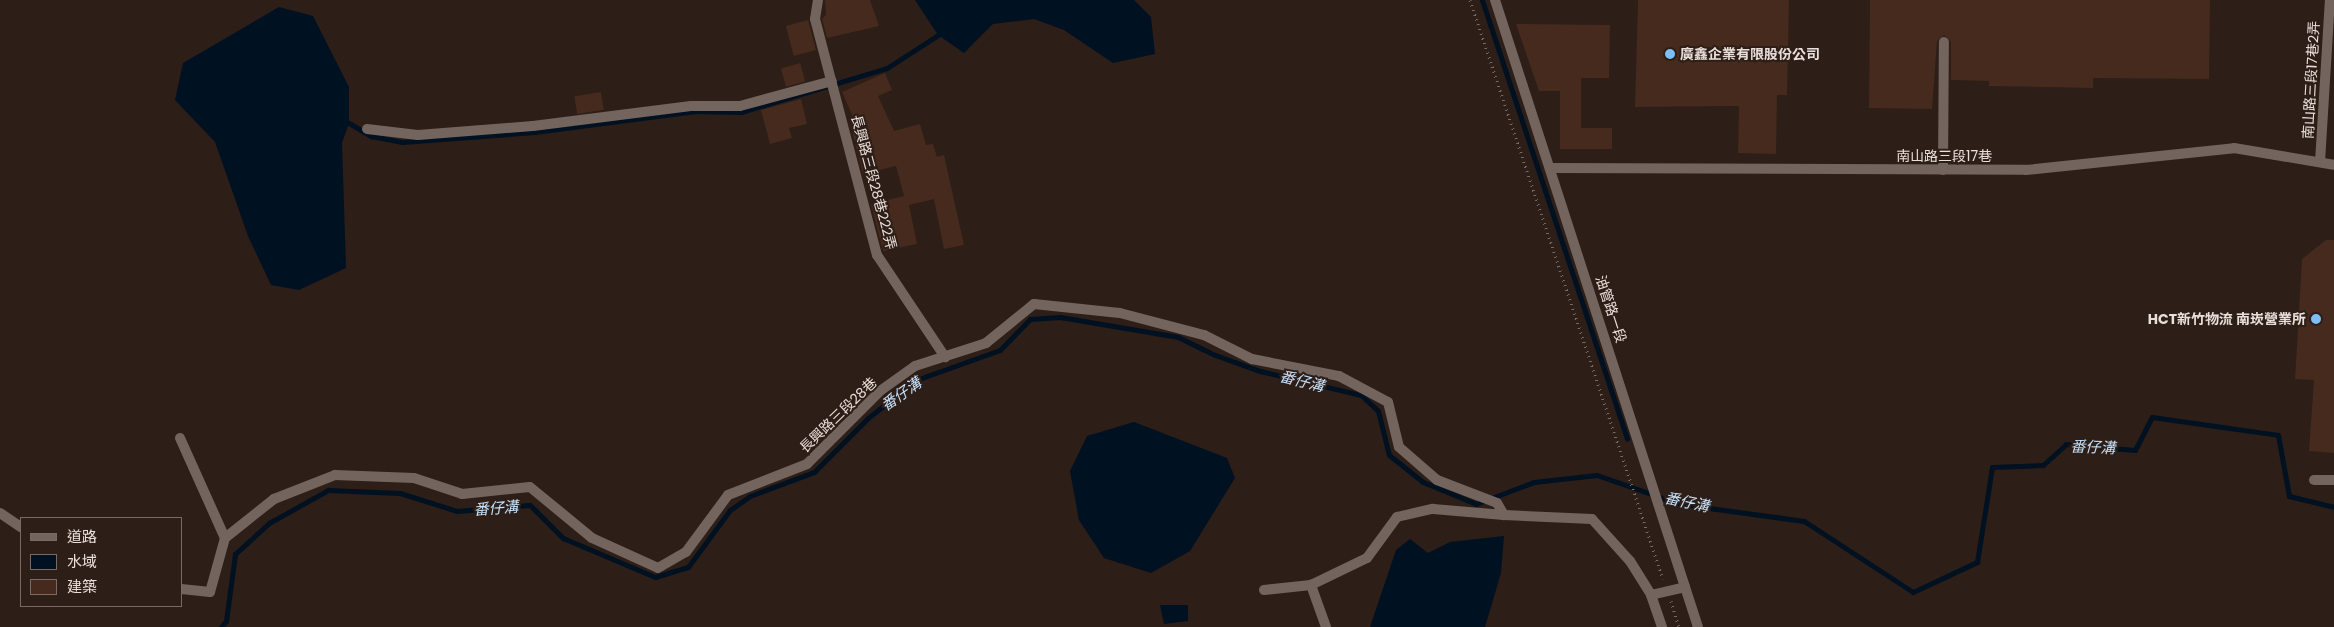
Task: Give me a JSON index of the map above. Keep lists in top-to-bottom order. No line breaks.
{"streets":{"street":["南山路三段17巷2弄","南山路三段17巷","長興路三段28巷222弄","油管路一段","長興路三段28巷"]},"crossings":[["南山路三段17巷2弄","南山路三段17巷"],["南山路三段17巷","油管路一段"],["長興路三段28巷222弄","長興路三段28巷"]],"water":["番仔溝"],"places":["廣鑫企業有限股份公司","HCT新竹物流 南崁營業所"],"legend":["道路","水域","建築"]}
